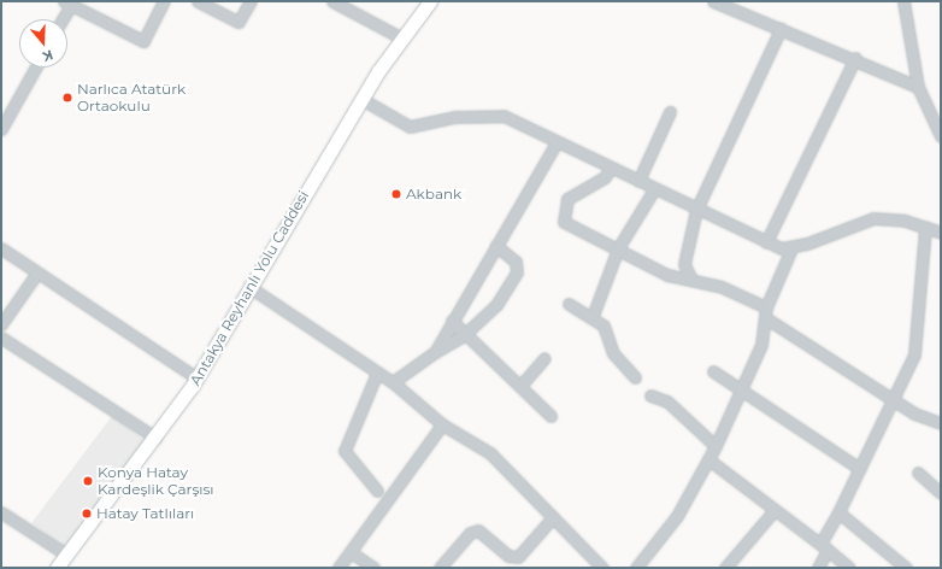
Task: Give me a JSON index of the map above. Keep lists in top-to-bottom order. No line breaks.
{"streets":{"main road":["Antakya Reyhanlı Yolu Caddesi"]},"places":["Narlıca Atatürk Ortaokulu","Akbank","Konya Hatay Kardeşlik Çarşısı","Hatay Tatlıları"],"north":"bottom"}
